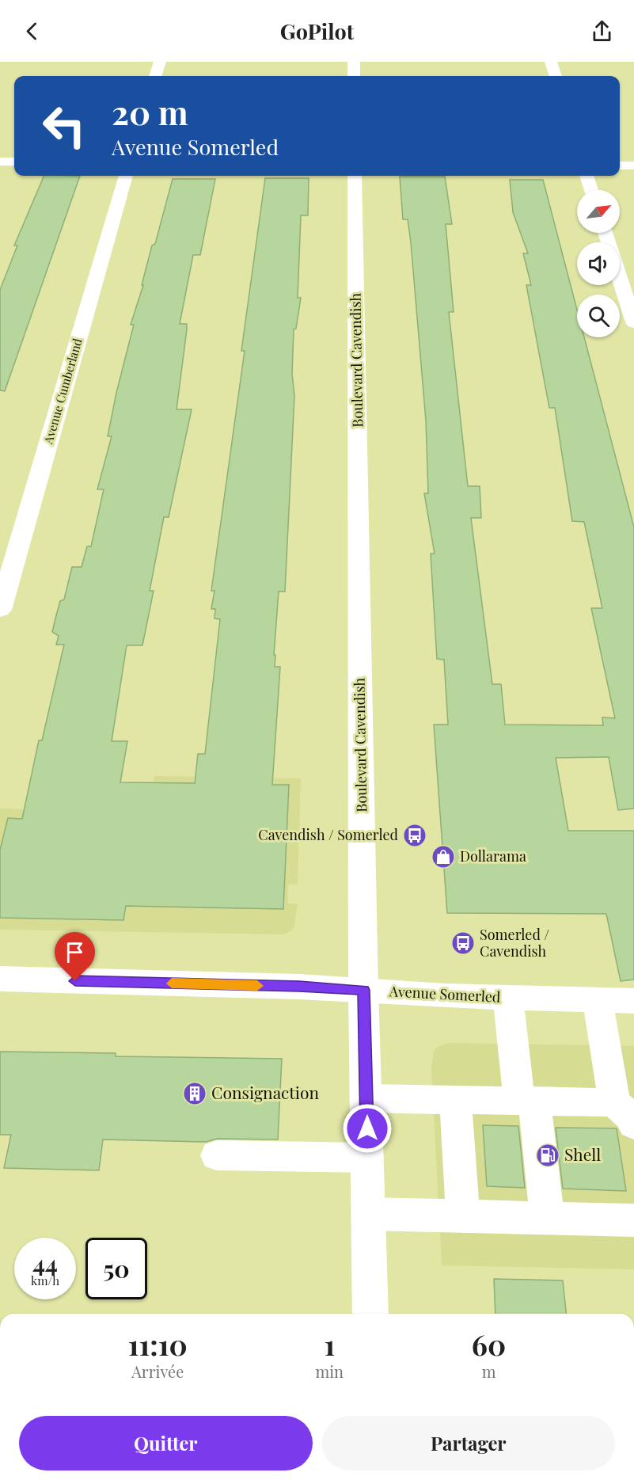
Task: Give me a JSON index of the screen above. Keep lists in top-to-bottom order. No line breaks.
{"streets":{"street":["Boulevard Cavendish","Avenue Cumberland","Avenue Somerled"]},"crossings":[["Boulevard Cavendish","Avenue Somerled"]],"places":{"bus stop":["Cavendish / Somerled","Somerled / Cavendish"],"shop":["Dollarama"],"building":["Consignaction"],"fuel station":["Shell"]},"north":"top right","page":{"header":"GoPilot","turn":["20 m","Avenue Somerled"],"speed":"44 km/h","limit":"50","eta":["11:10","Arrivée","1","min","60","m"],"buttons":["Quitter","Partager"]}}
